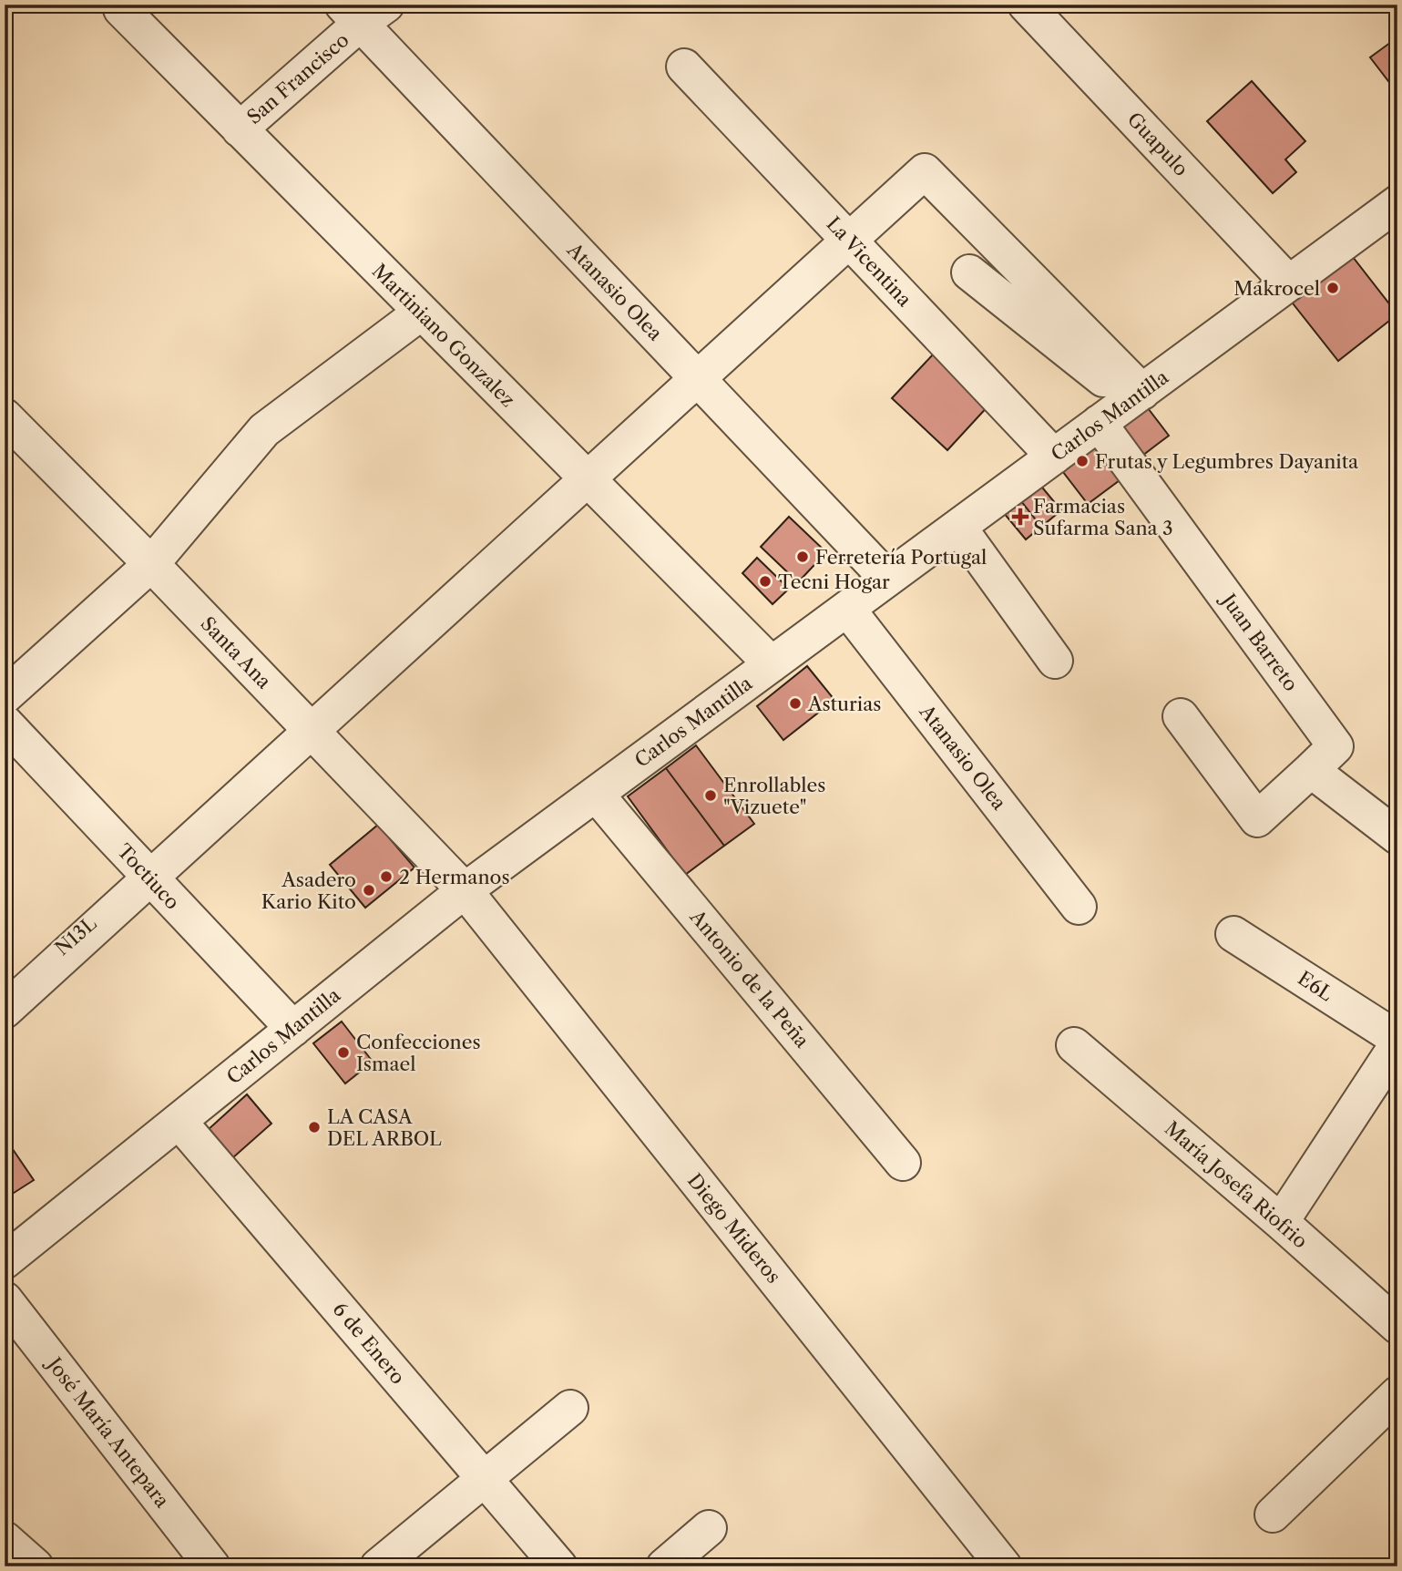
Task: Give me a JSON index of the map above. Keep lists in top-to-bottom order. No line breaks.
{"streets":{"street":["San Francisco","Guapulo","La Vicentina","Atanasio Olea","Martiniano Gonzalez","Carlos Mantilla","Juan Barreto","Santa Ana","Toctiuco","N13L","Antonio de la Peña","E6L","María Josefa Riofrio","Diego Mideros","6 de Enero","José María Antepara"]},"crossings":[["San Francisco","Atanasio Olea"],["San Francisco","Martiniano Gonzalez"],["Guapulo","Carlos Mantilla"],["La Vicentina","Carlos Mantilla"],["Atanasio Olea","Carlos Mantilla"],["Martiniano Gonzalez","Carlos Mantilla"],["Carlos Mantilla","Juan Barreto"],["Carlos Mantilla","Santa Ana"],["Carlos Mantilla","Toctiuco"],["Carlos Mantilla","Antonio de la Peña"],["Carlos Mantilla","Diego Mideros"],["Carlos Mantilla","6 de Enero"],["Santa Ana","Diego Mideros"],["Toctiuco","N13L"]],"places":{"other":["Makrocel","Frutas y Legumbres Dayanita","Ferretería Portugal","Tecni Hogar","Asturias","Enrollables \"Vizuete\"","2 Hermanos","Asadero Kario Kito","Confecciones Ismael","LA CASA DEL ARBOL"],"health":["Farmacias Sufarma Sana 3"]}}
